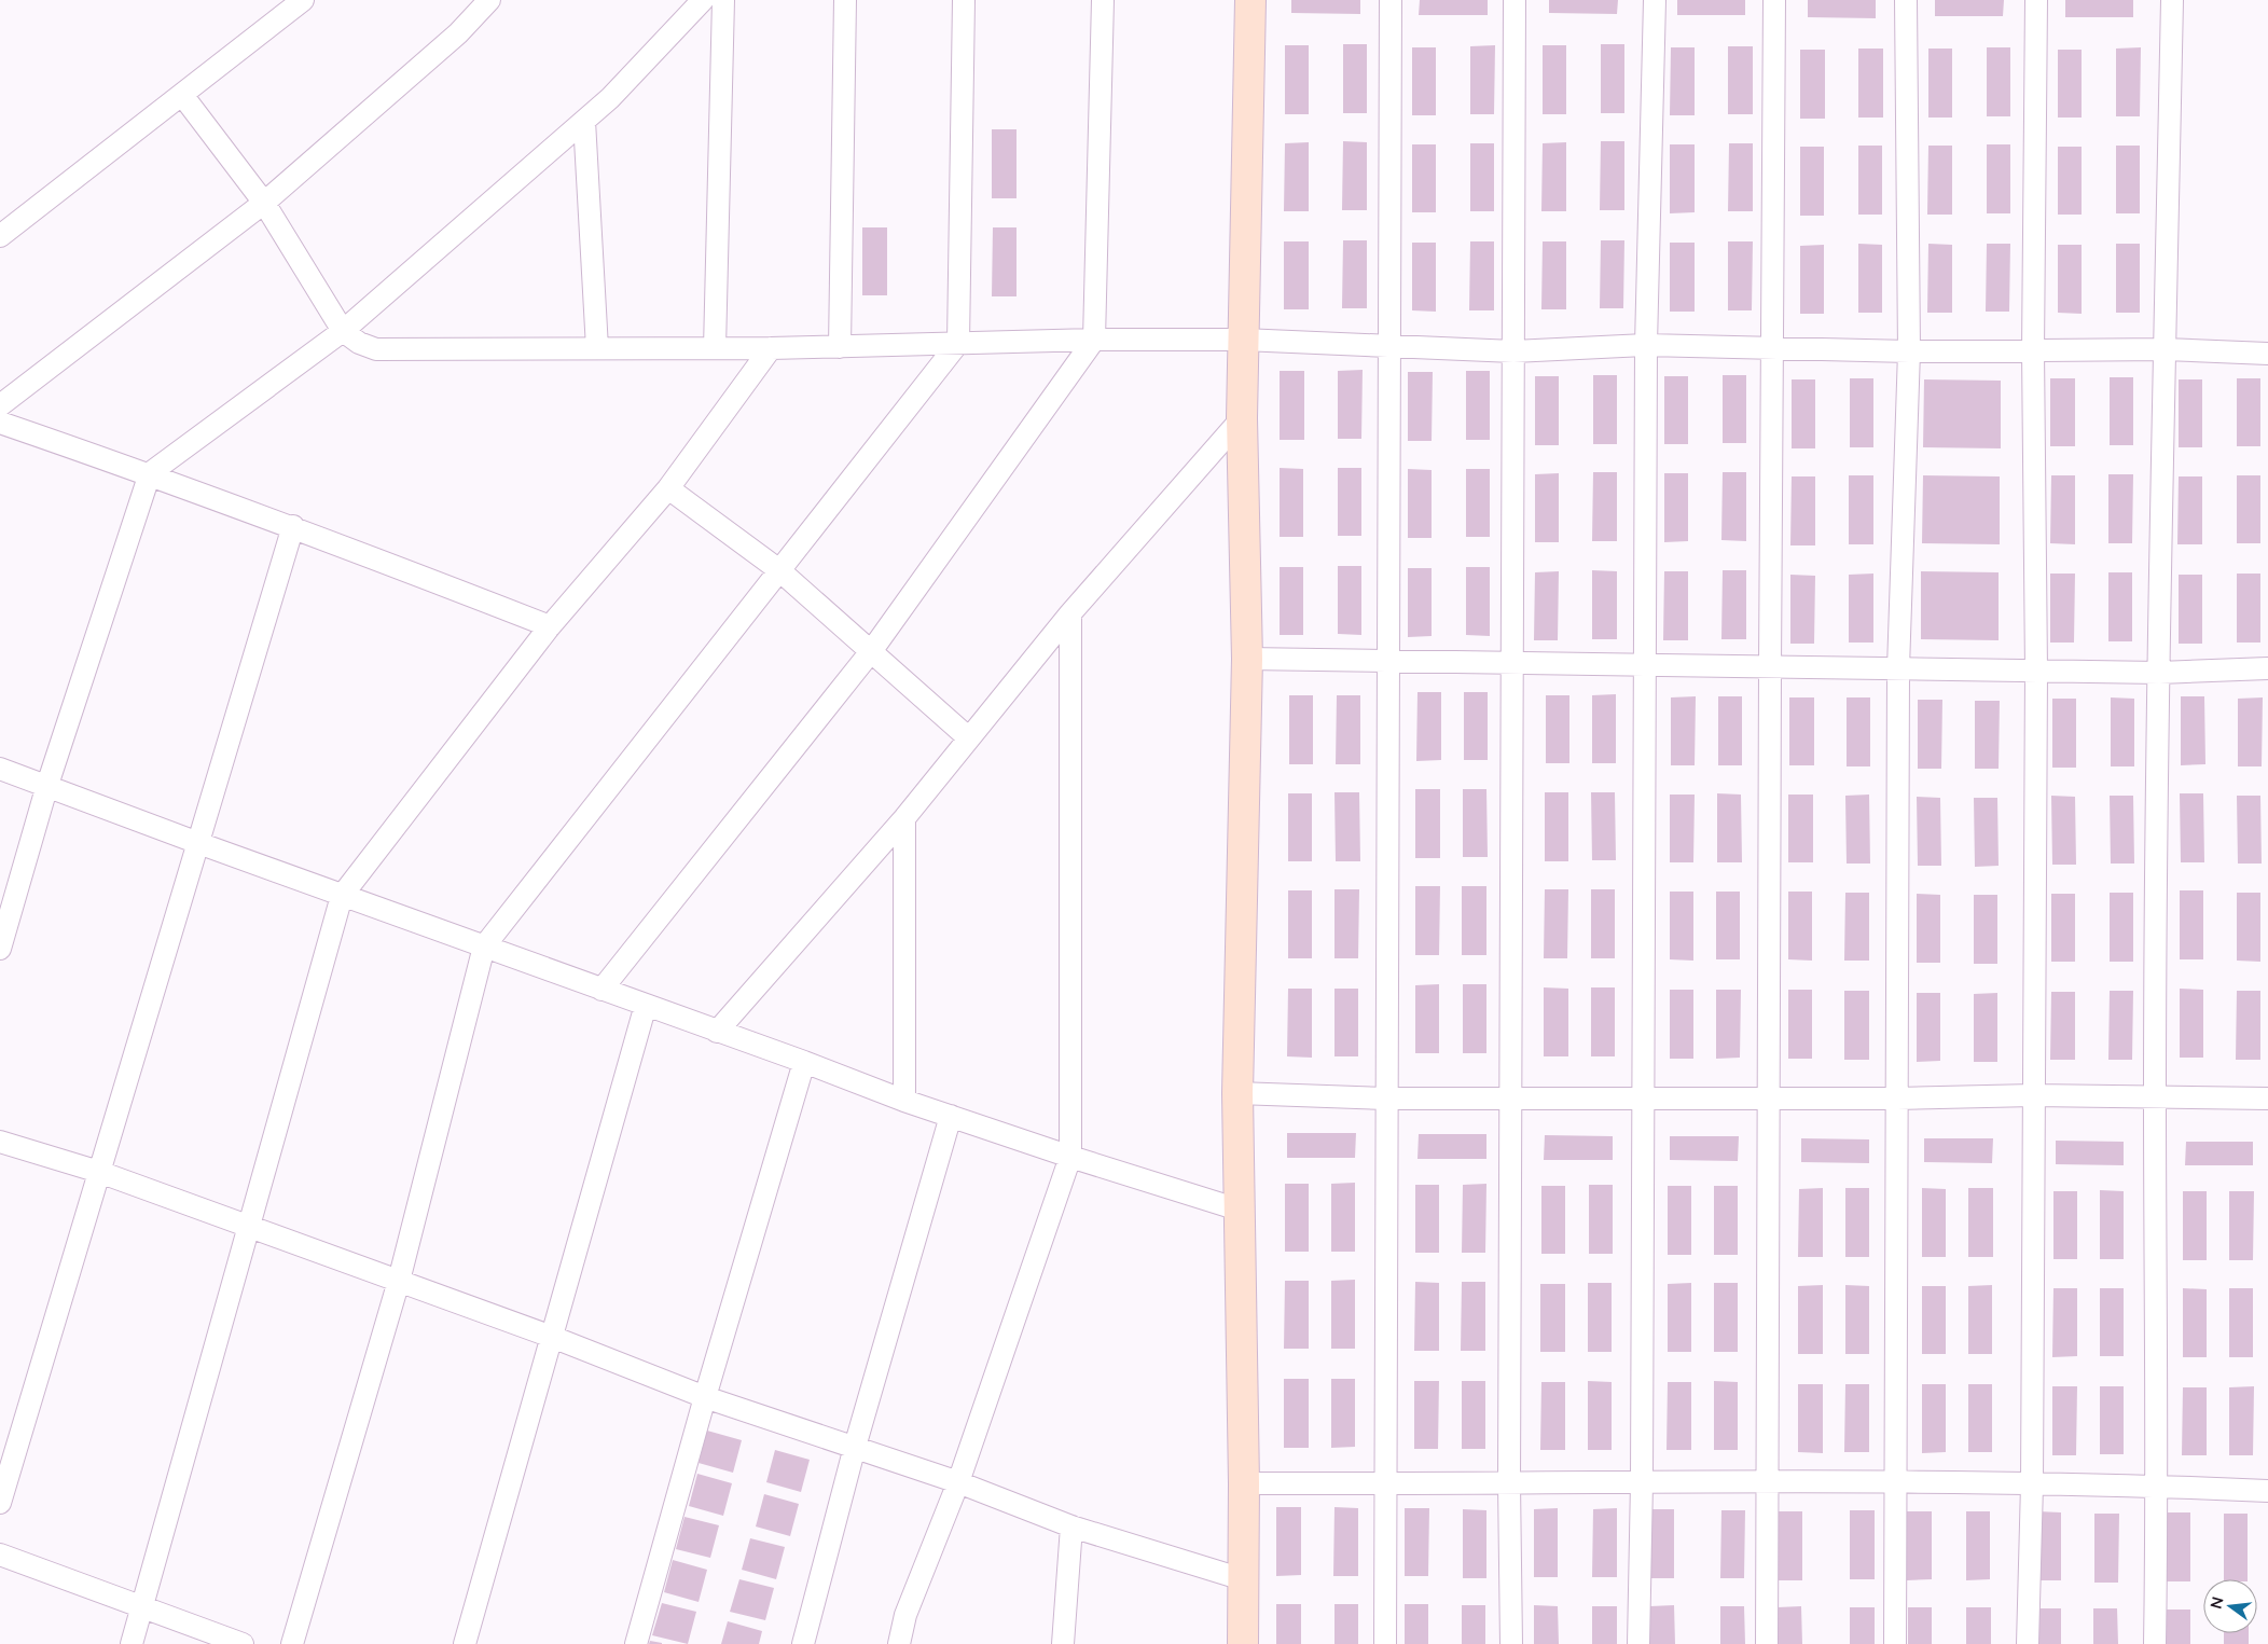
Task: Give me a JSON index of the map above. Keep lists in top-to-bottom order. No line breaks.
{"north":"left"}
